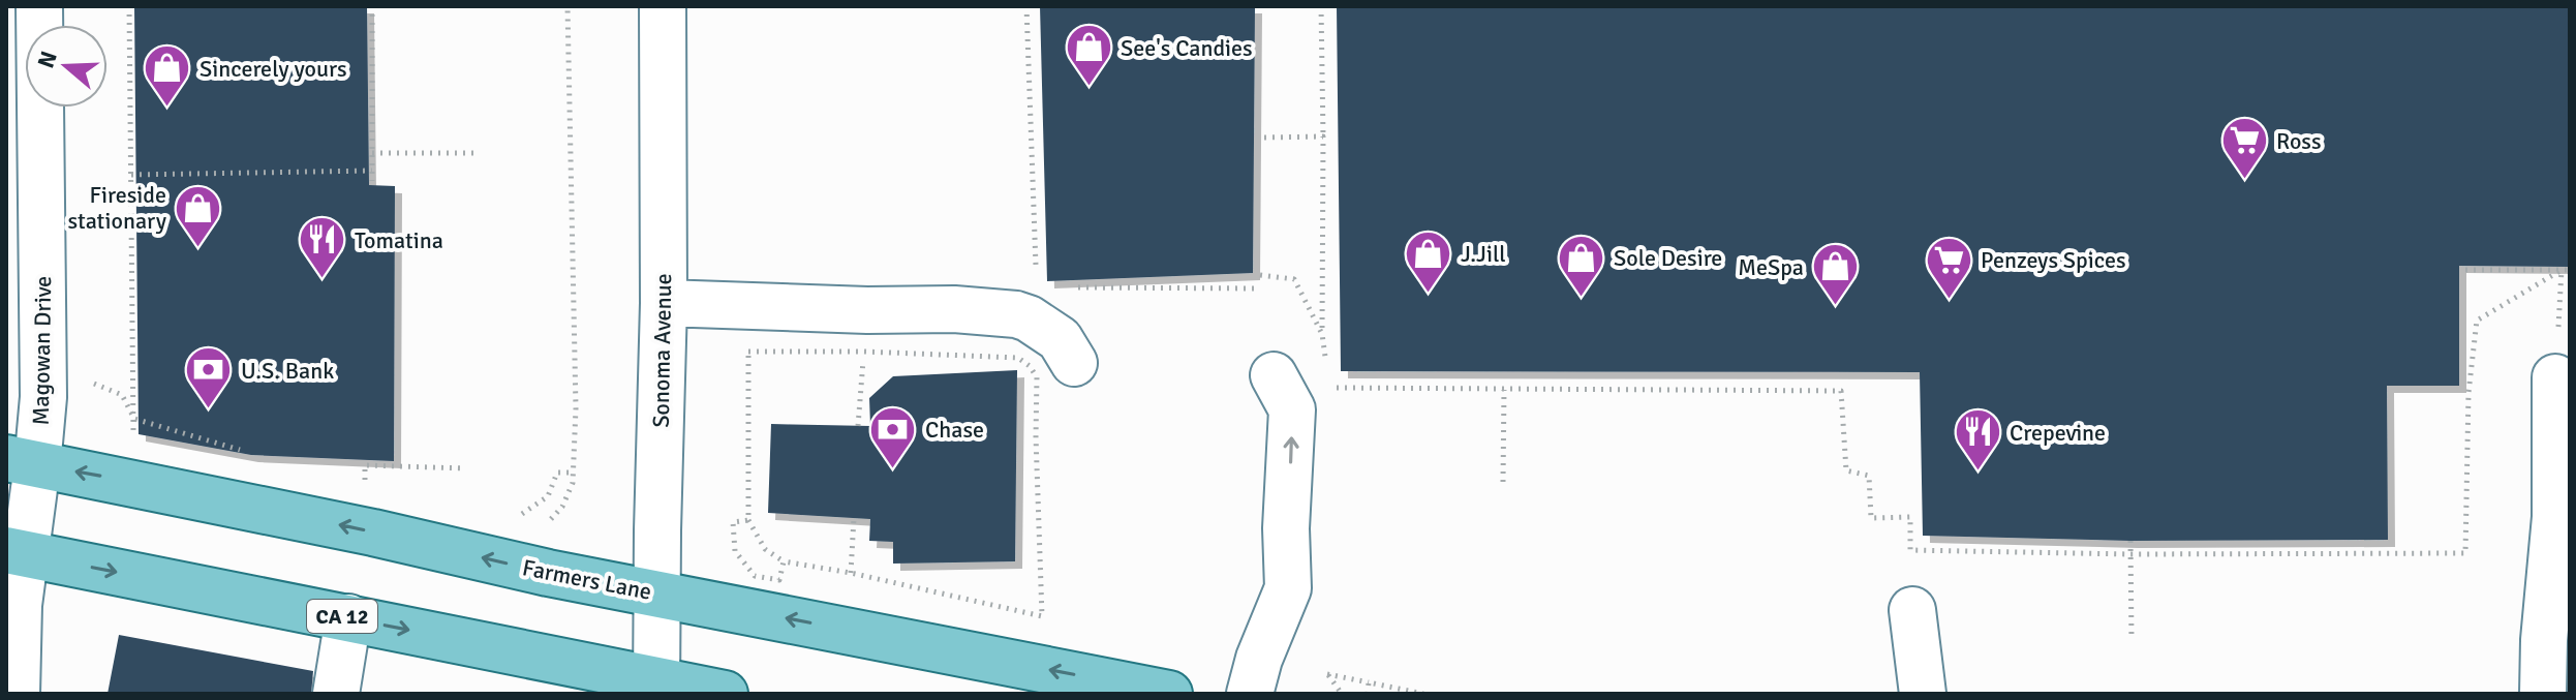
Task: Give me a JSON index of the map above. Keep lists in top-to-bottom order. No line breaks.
{"streets":{"main road":["Farmers Lane","CA 12"],"street":["Magowan Drive","Sonoma Avenue"]},"crossings":[["Magowan Drive","Farmers Lane"],["Magowan Drive","CA 12"],["Sonoma Avenue","Farmers Lane"],["Sonoma Avenue","CA 12"]],"places":{"shop":["See's Candies","Sincerely yours","Fireside stationary","J.Jill","Sole Desire","MeSpa"],"supermarket":["Ross","Penzeys Spices"],"restaurant":["Tomatina","Crepevine"],"bank":["U.S. Bank","Chase"]},"north":"left"}
